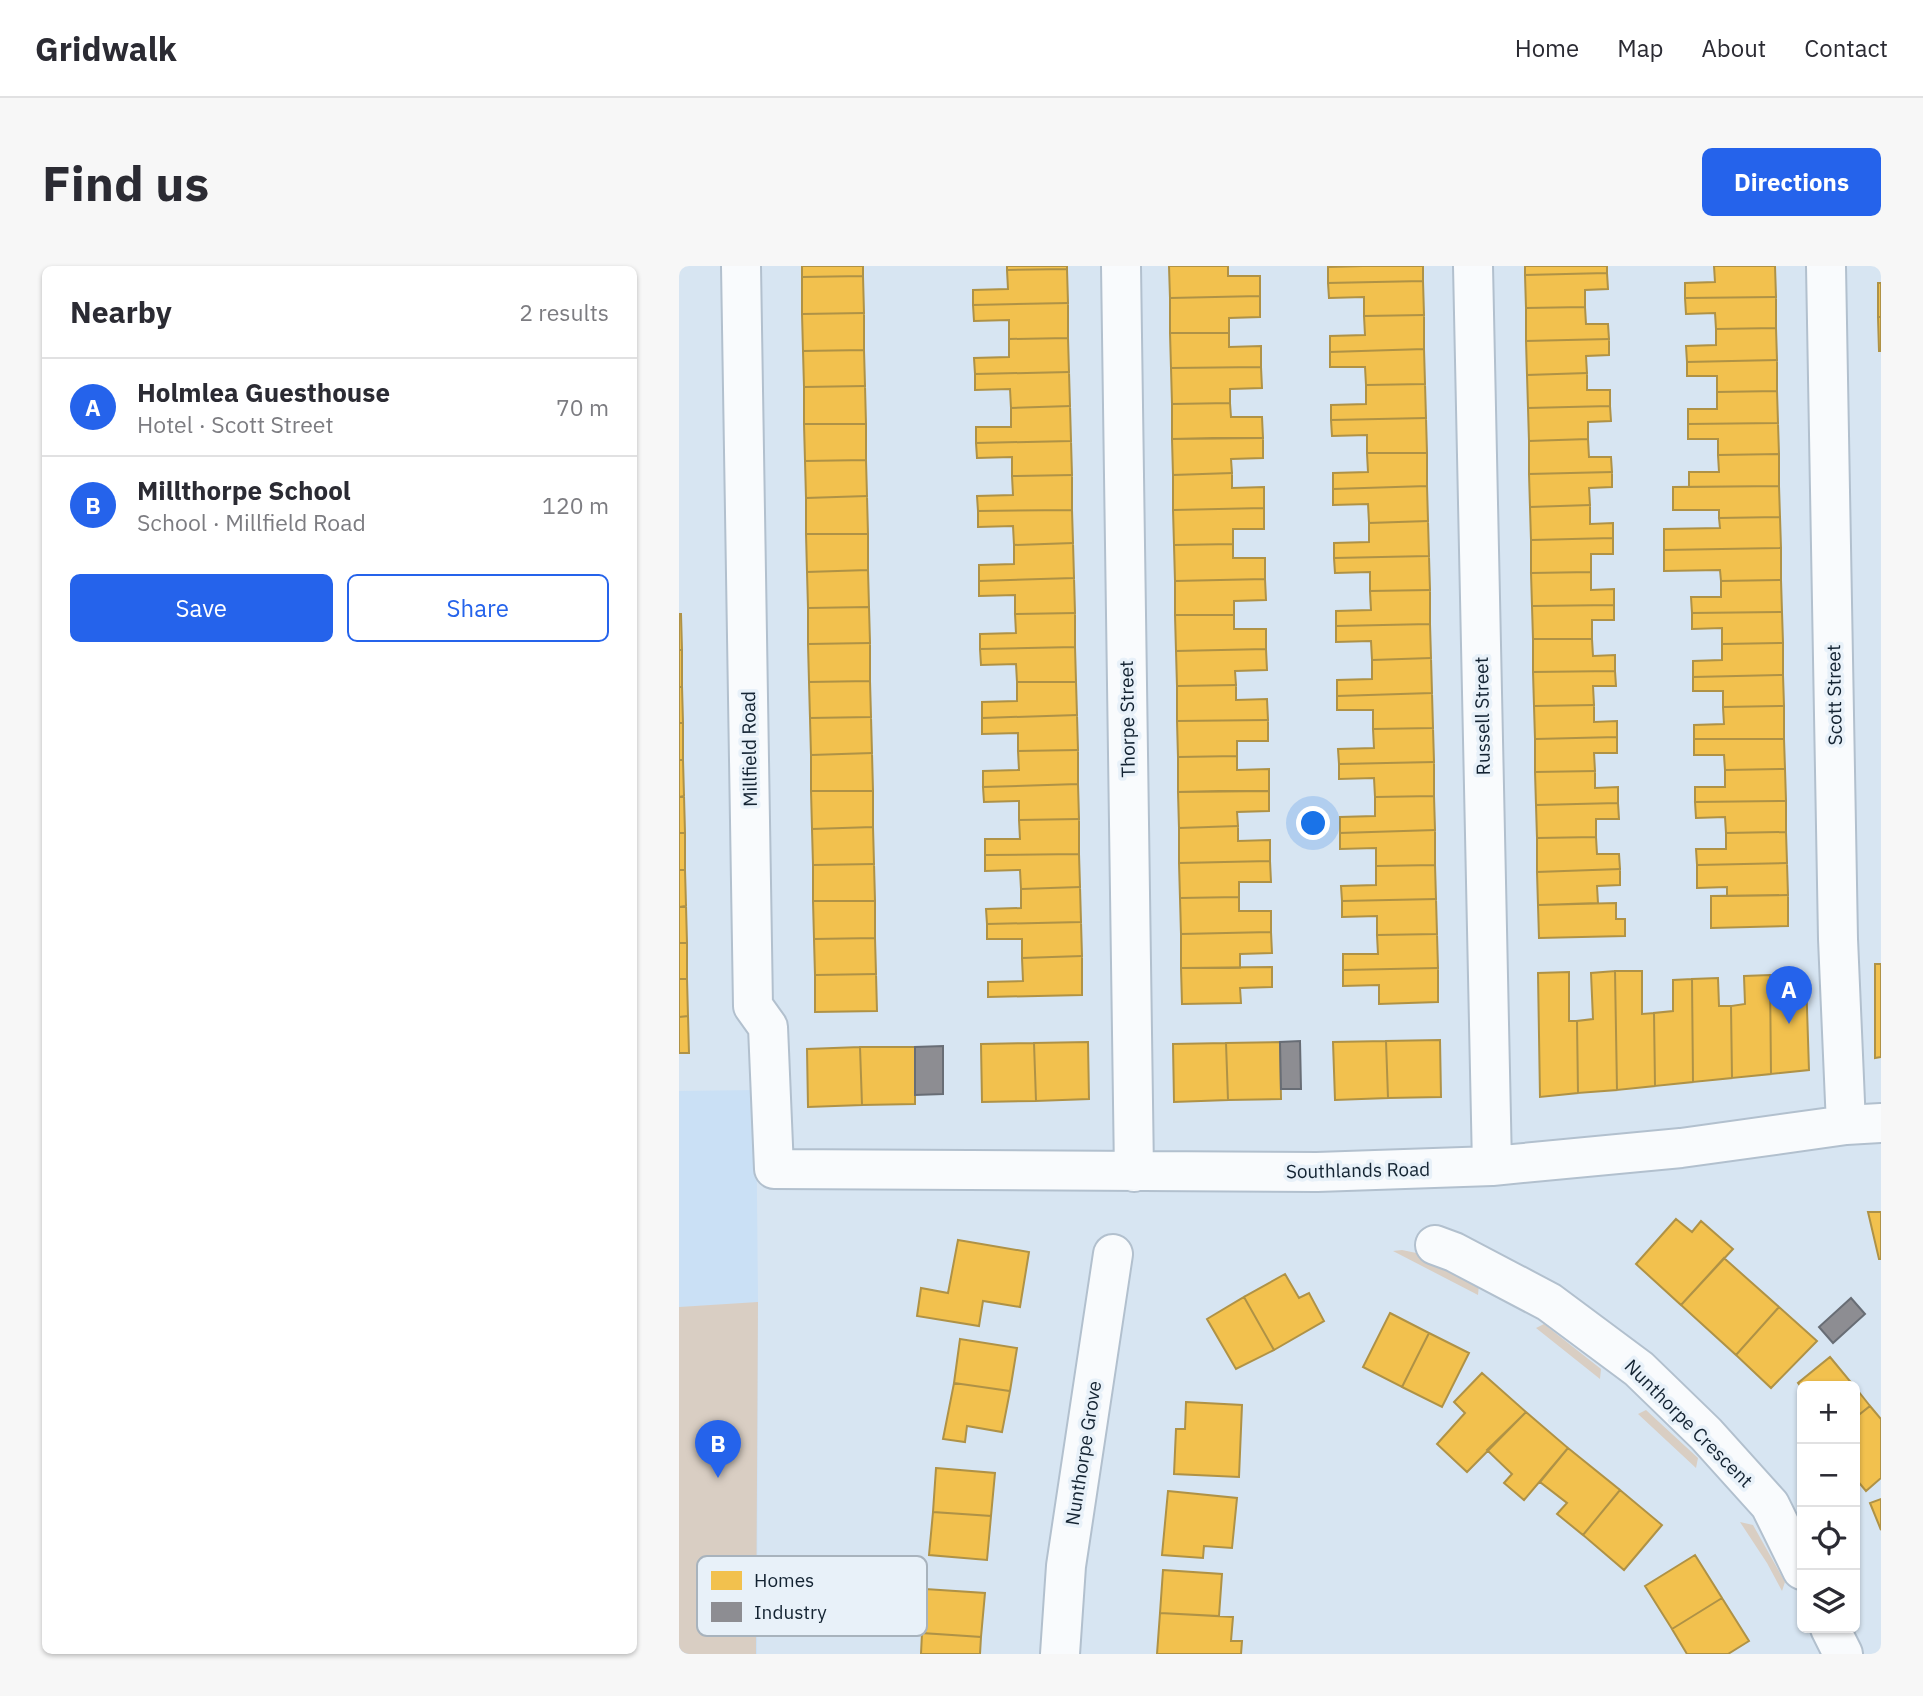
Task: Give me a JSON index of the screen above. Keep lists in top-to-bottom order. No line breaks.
{"streets":{"street":["Scott Street","Russell Street","Thorpe Street","Millfield Road","Southlands Road","Nunthorpe Crescent","Nunthorpe Grove"]},"crossings":[["Scott Street","Southlands Road"],["Russell Street","Southlands Road"],["Thorpe Street","Southlands Road"],["Millfield Road","Southlands Road"]],"legend":["Homes","Industry"],"page":{"header":"Gridwalk","nav":["Home","Map","About","Contact"],"buttons":["Directions",["Save","Share"]],"title":"Find us","heading":["Nearby","2 results"],"list":[{"mark":"A","name":"Holmlea Guesthouse","note":"Hotel · Scott Street","value":"70 m"},{"mark":"B","name":"Millthorpe School","note":"School · Millfield Road","value":"120 m"}],"pins":["A","B"],"map_buttons":["+","−"]}}
